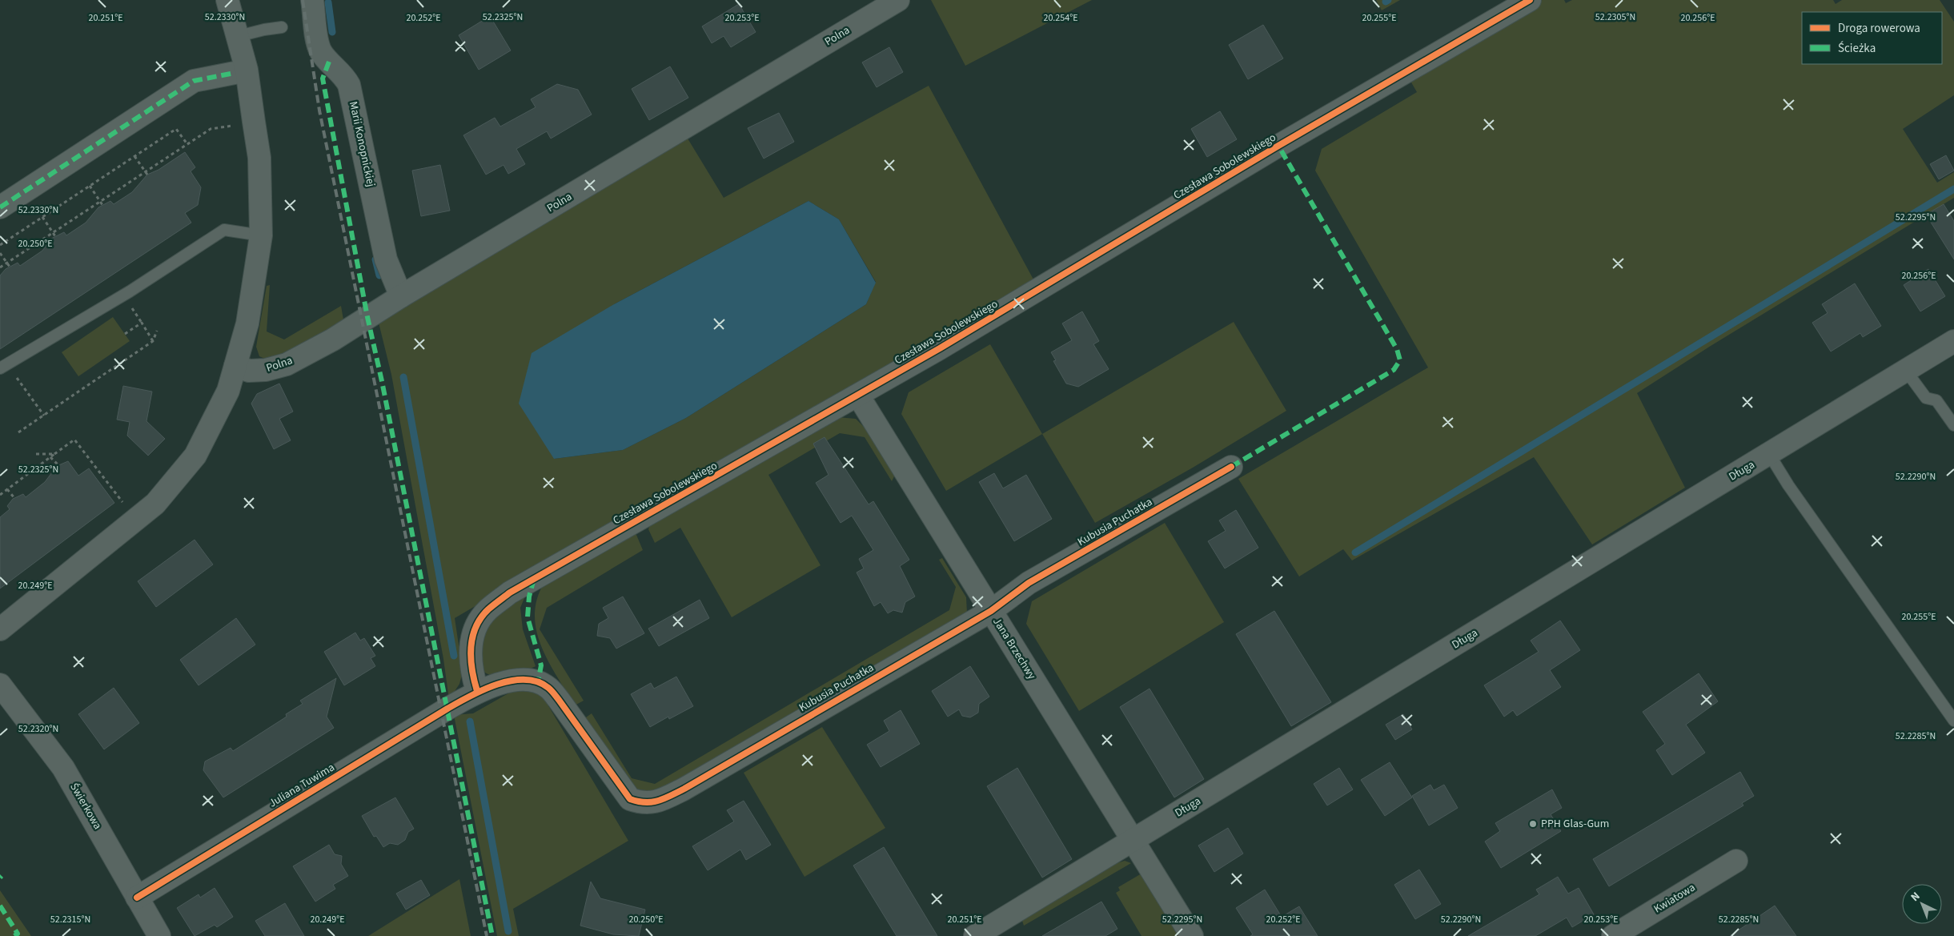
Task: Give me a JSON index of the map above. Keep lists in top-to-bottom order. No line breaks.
{"streets":{"street":["Polna","Marii Konopnickiej","Czesława Sobolewskiego","Długa","Kubusia Puchatka","Jana Brzechwy","Juliana Tuwima","Świerkowa","Kwiatowa"]},"crossings":[["Polna","Marii Konopnickiej"],["Czesława Sobolewskiego","Kubusia Puchatka"],["Czesława Sobolewskiego","Jana Brzechwy"],["Czesława Sobolewskiego","Juliana Tuwima"],["Długa","Jana Brzechwy"],["Kubusia Puchatka","Jana Brzechwy"],["Kubusia Puchatka","Juliana Tuwima"],["Juliana Tuwima","Świerkowa"]],"places":["PPH Glas-Gum"],"legend":["Droga rowerowa","Ścieżka"],"north":"top left","coordinates":["52.2330°N","52.2325°N","52.2305°N","20.251°E","20.253°E","20.256°E","20.252°E","20.254°E","20.255°E","52.2295°N","20.250°E","52.2290°N","20.249°E","52.2320°N","52.2285°N","52.2315°N"]}
